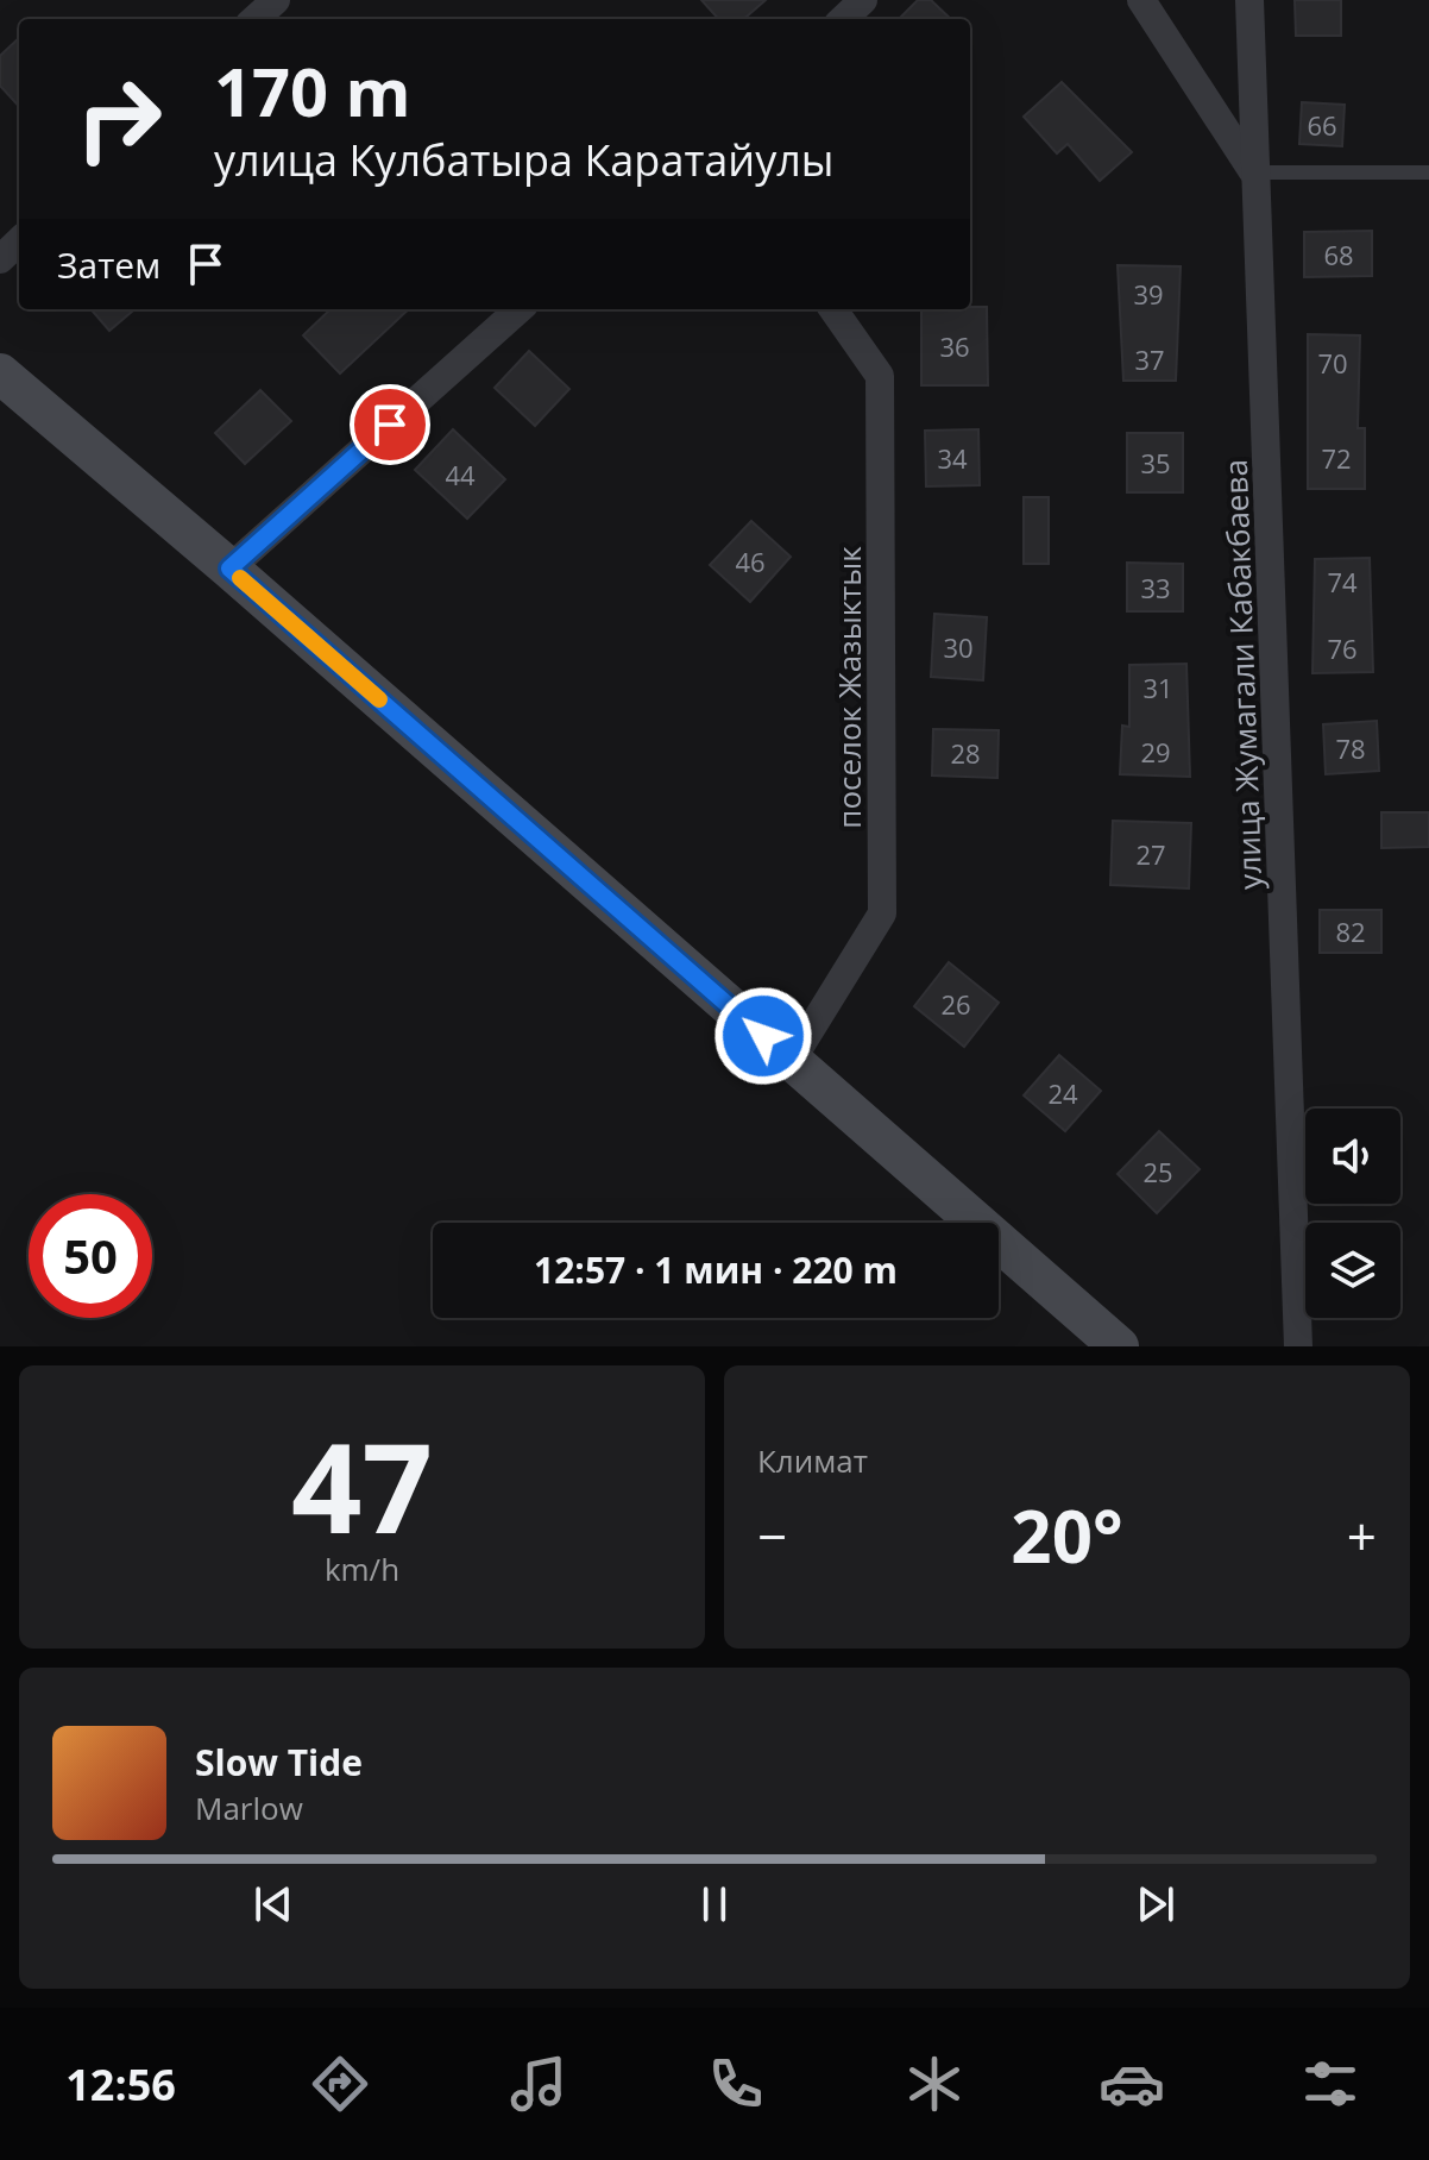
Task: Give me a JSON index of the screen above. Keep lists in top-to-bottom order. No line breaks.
{"streets":{"street":["улица Жумагали Кабакбаева","поселок Жазыктык"]},"house_numbers":["66","68","39","36","37","70","34","72","35","44","46","74","33","30","76","31","78","29","28","27","82","26","24","25"],"page":{"turn":["170 m","улица Кулбатыра Каратайулы"],"then":"Затем","limit":"50","trip":"12:57 · 1 мин · 220 m","tile":[["47","km/h"],"Климат"],"heat":["−","20°","+"],"song":["Slow Tide","Marlow"],"tabs":"12:56"}}
